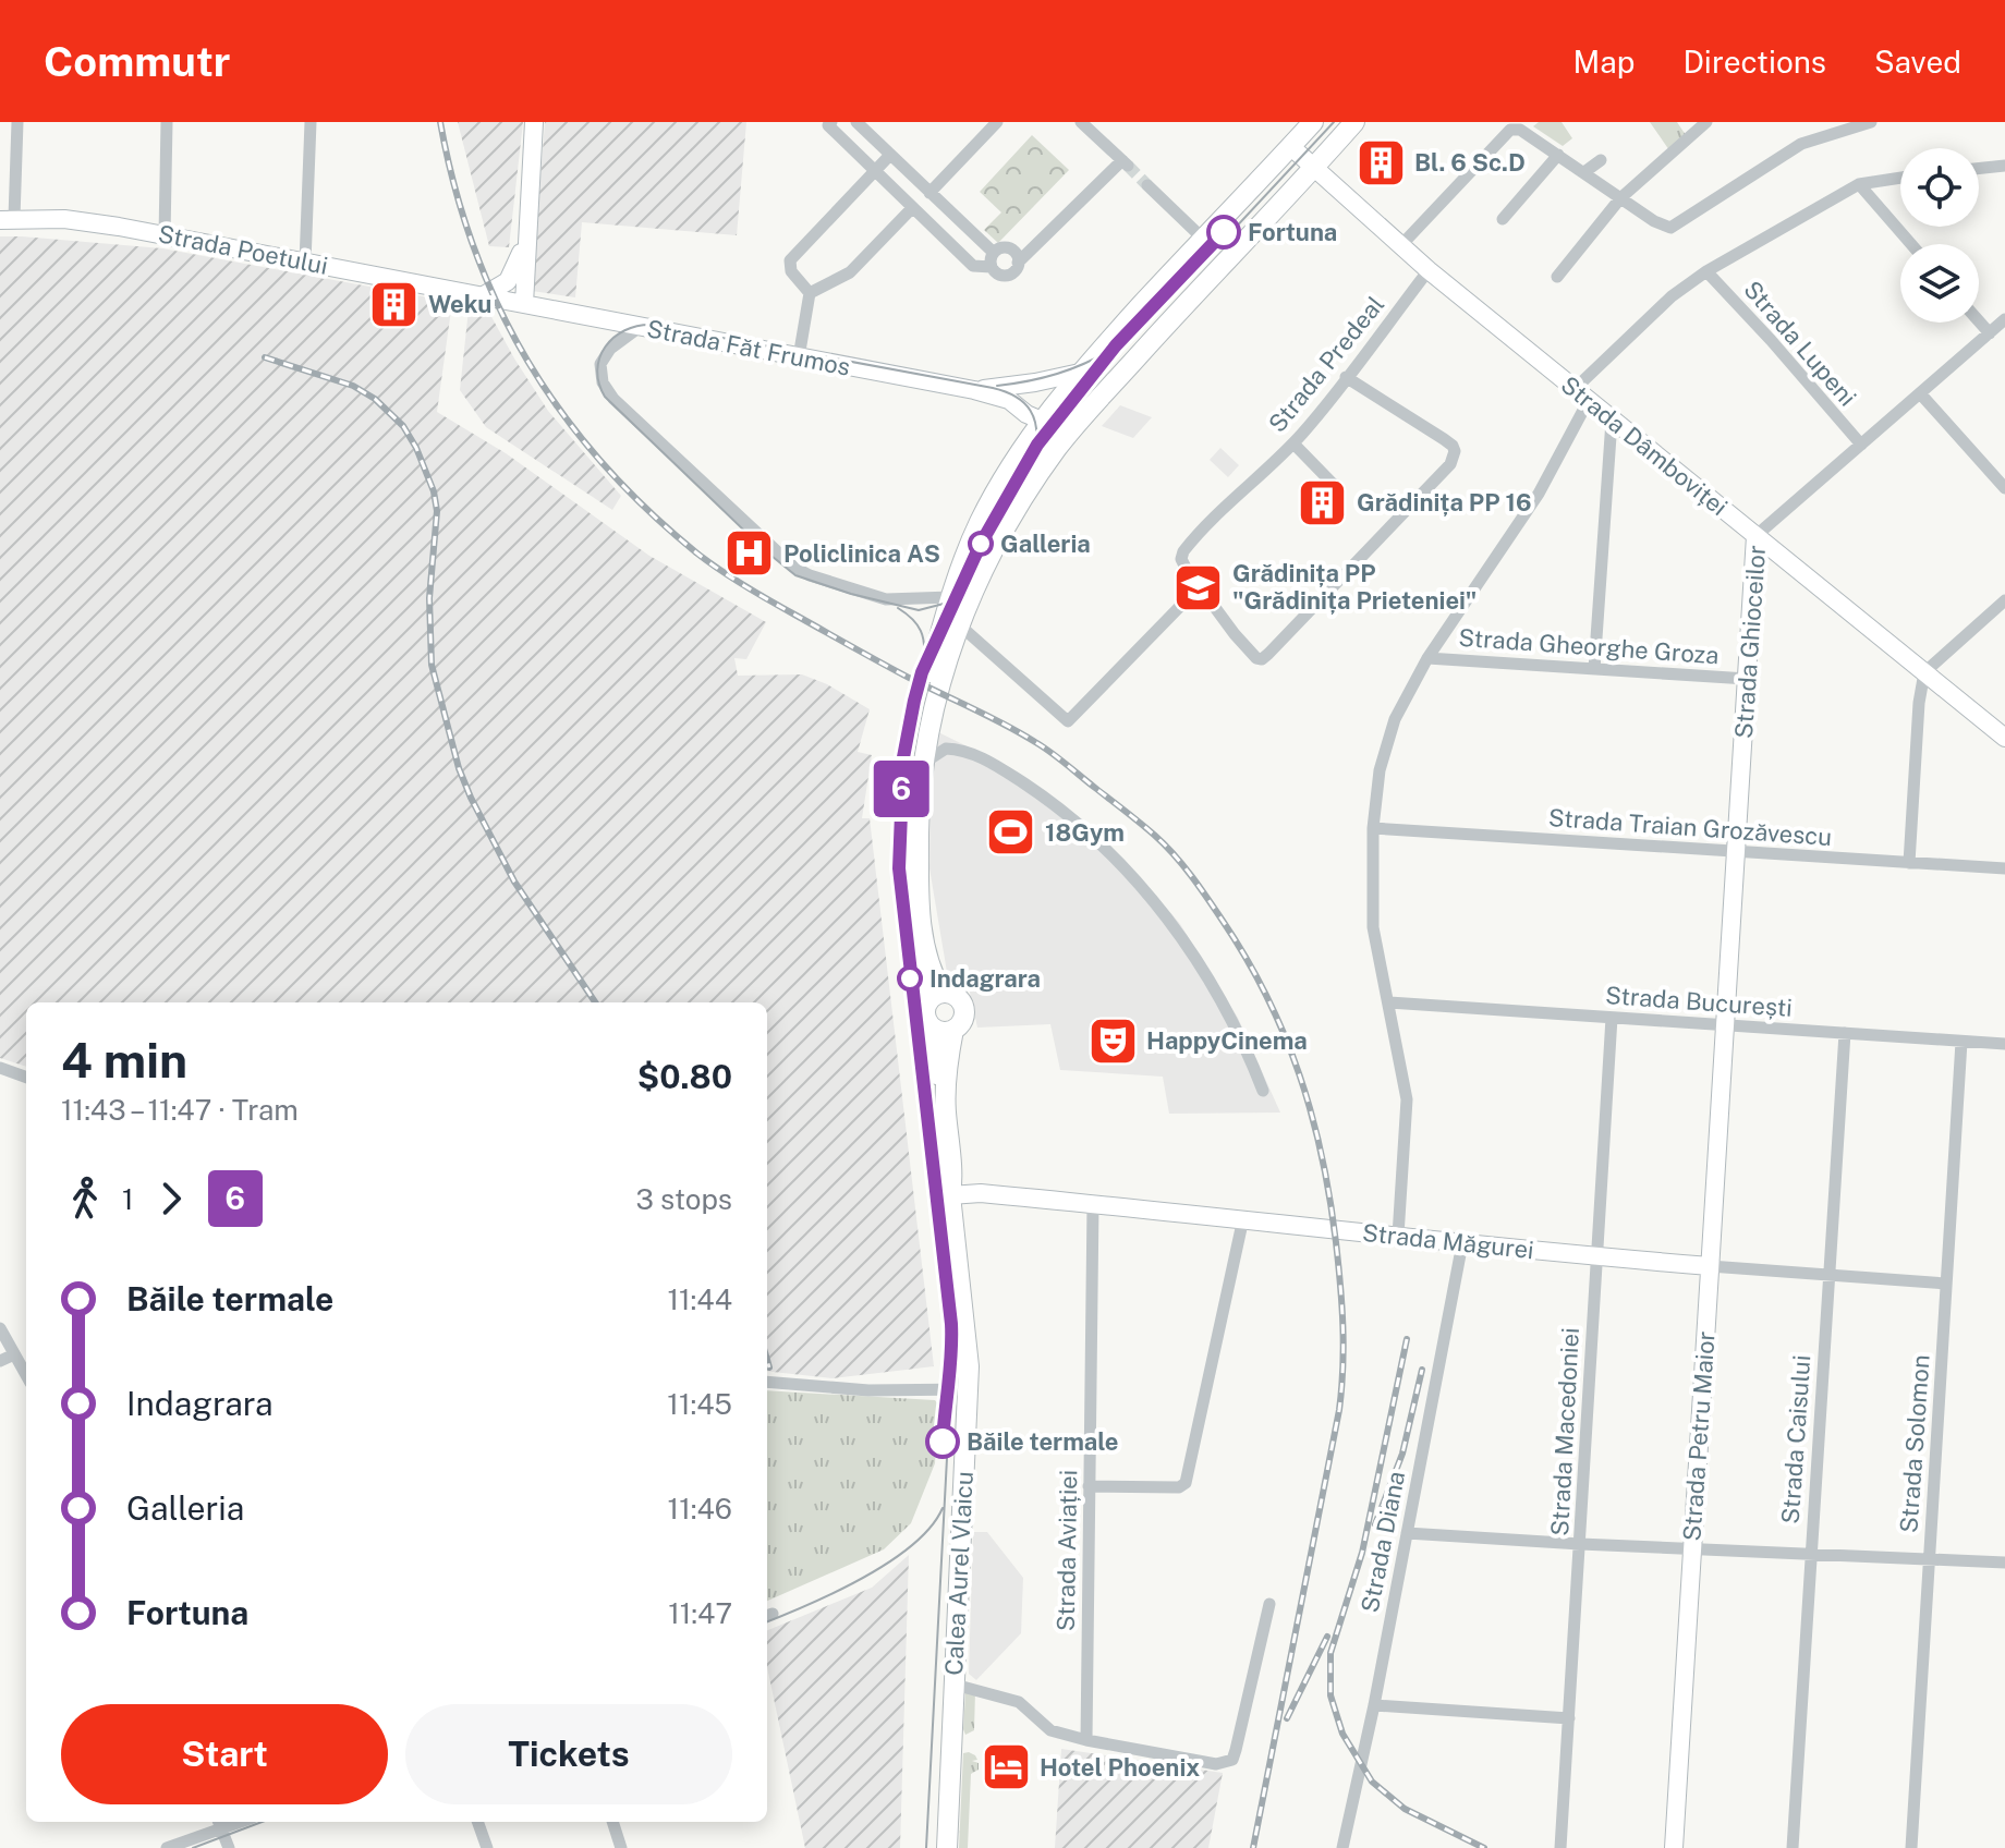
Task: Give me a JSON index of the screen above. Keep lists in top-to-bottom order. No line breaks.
{"streets":{"main road":["Calea Aurel Vlaicu"],"street":["Strada Poetului","Strada Lupeni","Strada Făt Frumos","Strada Predeal","Strada Dâmboviței","Strada Ghioceilor","Strada Gheorghe Groza","Strada Traian Grozăvescu","Strada București","Strada Măgurei","Strada Macedoniei","Strada Petru Maior","Strada Caisului","Strada Solomon","Strada Diana","Strada Aviației"]},"crossings":[["Strada Poetului","Strada Făt Frumos"],["Strada Lupeni","Strada Ghioceilor"],["Strada Făt Frumos","Calea Aurel Vlaicu"],["Strada Predeal","Strada Dâmboviței"],["Strada Dâmboviței","Strada Ghioceilor"],["Strada Dâmboviței","Calea Aurel Vlaicu"],["Strada Ghioceilor","Strada Gheorghe Groza"],["Strada Ghioceilor","Strada Traian Grozăvescu"],["Strada Ghioceilor","Strada București"],["Strada Ghioceilor","Strada Petru Maior"],["Strada București","Strada Macedoniei"],["Strada București","Strada Petru Maior"],["Strada București","Strada Caisului"],["Strada București","Strada Solomon"],["Strada Măgurei","Strada Macedoniei"],["Strada Măgurei","Strada Petru Maior"],["Strada Măgurei","Strada Caisului"],["Strada Măgurei","Strada Solomon"],["Strada Măgurei","Strada Diana"],["Strada Măgurei","Strada Aviației"],["Strada Măgurei","Calea Aurel Vlaicu"]],"places":{"building":["Bl. 6 Sc.D","Weku","Grădinița PP 16"],"other":["Fortuna","Galleria","Indagrara","Băile termale"],"hospital":["Policlinica AS"],"school or university":["Grădinița PP \"Grădinița Prieteniei\""],"sports":["18Gym"],"theatre":["HappyCinema"],"hotel":["Hotel Phoenix"]},"lines":["tram line 6"],"page":{"header":"Commutr","nav":["Map","Directions","Saved"],"on_map":"6","heading":["4 min","11:43 – 11:47 · Tram","$0.80"],"legs":["1","6","3 stops"],"list":[{"name":"Băile termale","value":"11:44"},{"name":"Indagrara","value":"11:45"},{"name":"Galleria","value":"11:46"},{"name":"Fortuna","value":"11:47"}],"buttons":["Start","Tickets"]}}
